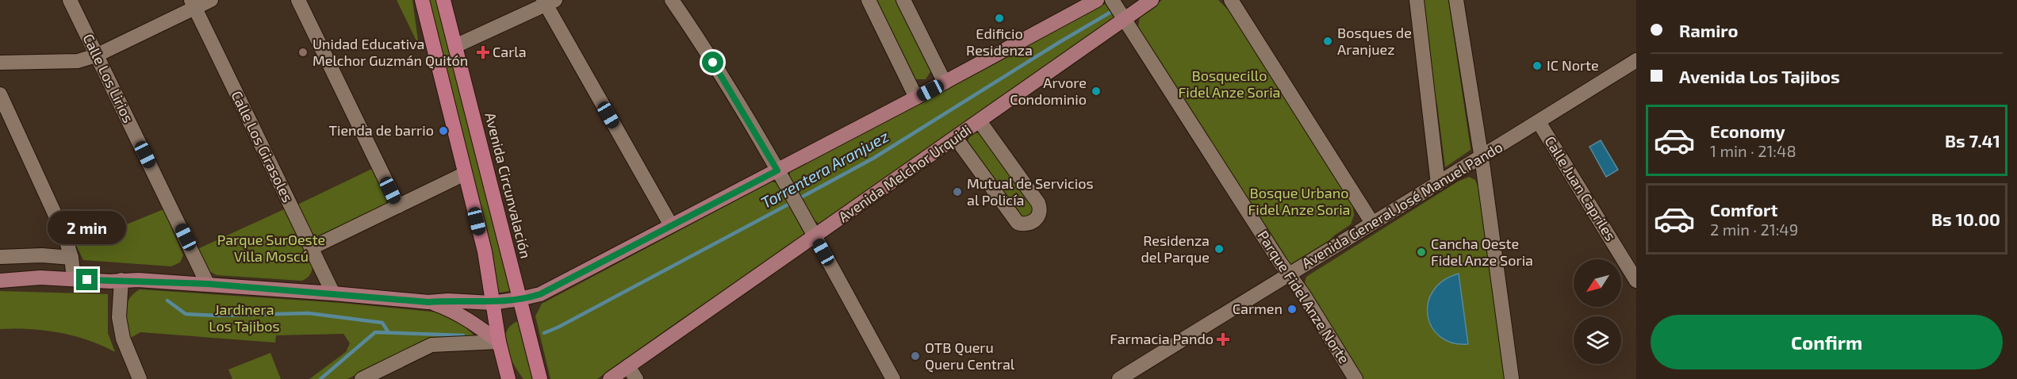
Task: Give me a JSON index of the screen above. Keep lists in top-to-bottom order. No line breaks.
{"streets":{"highway":["Avenida Circunvalación"],"main road":["Avenida Melchor Urquidi"],"street":["Calle Los Lirios","Calle Los Girasoles","Calle Juan Capriles","Avenida General José Manuel Pando","Parque Fidel Anze Norte"]},"crossings":[["Avenida Melchor Urquidi","Parque Fidel Anze Norte"],["Calle Juan Capriles","Avenida General José Manuel Pando"],["Avenida General José Manuel Pando","Parque Fidel Anze Norte"]],"water":["Torrentera Aranjuez"],"parks":["Bosquecillo Fidel Anze Soria","Bosque Urbano Fidel Anze Soria","Parque SurOeste Villa Moscú","Jardinera Los Tajibos"],"places":{"other":["Edificio Residenza","Bosques de Aranjuez","Unidad Educativa Melchor Guzmán Quitón","IC Norte","Arvore Condominio","Tienda de barrio","Mutual de Servicios al Policía","Residenza del Parque","Cancha Oeste Fidel Anze Soria","Carmen","OTB Queru Queru Central"],"health":["Carla","Farmacia Pando"]},"north":"bottom left","page":{"banner":["Ramiro","Avenida Los Tajibos"],"list":[{"name":"Economy","note":"1 min · 21:48","value":"Bs 7.41"},{"name":"Comfort","note":"2 min · 21:49","value":"Bs 10.00"}],"bubble":"2 min","buttons":"Confirm"}}
